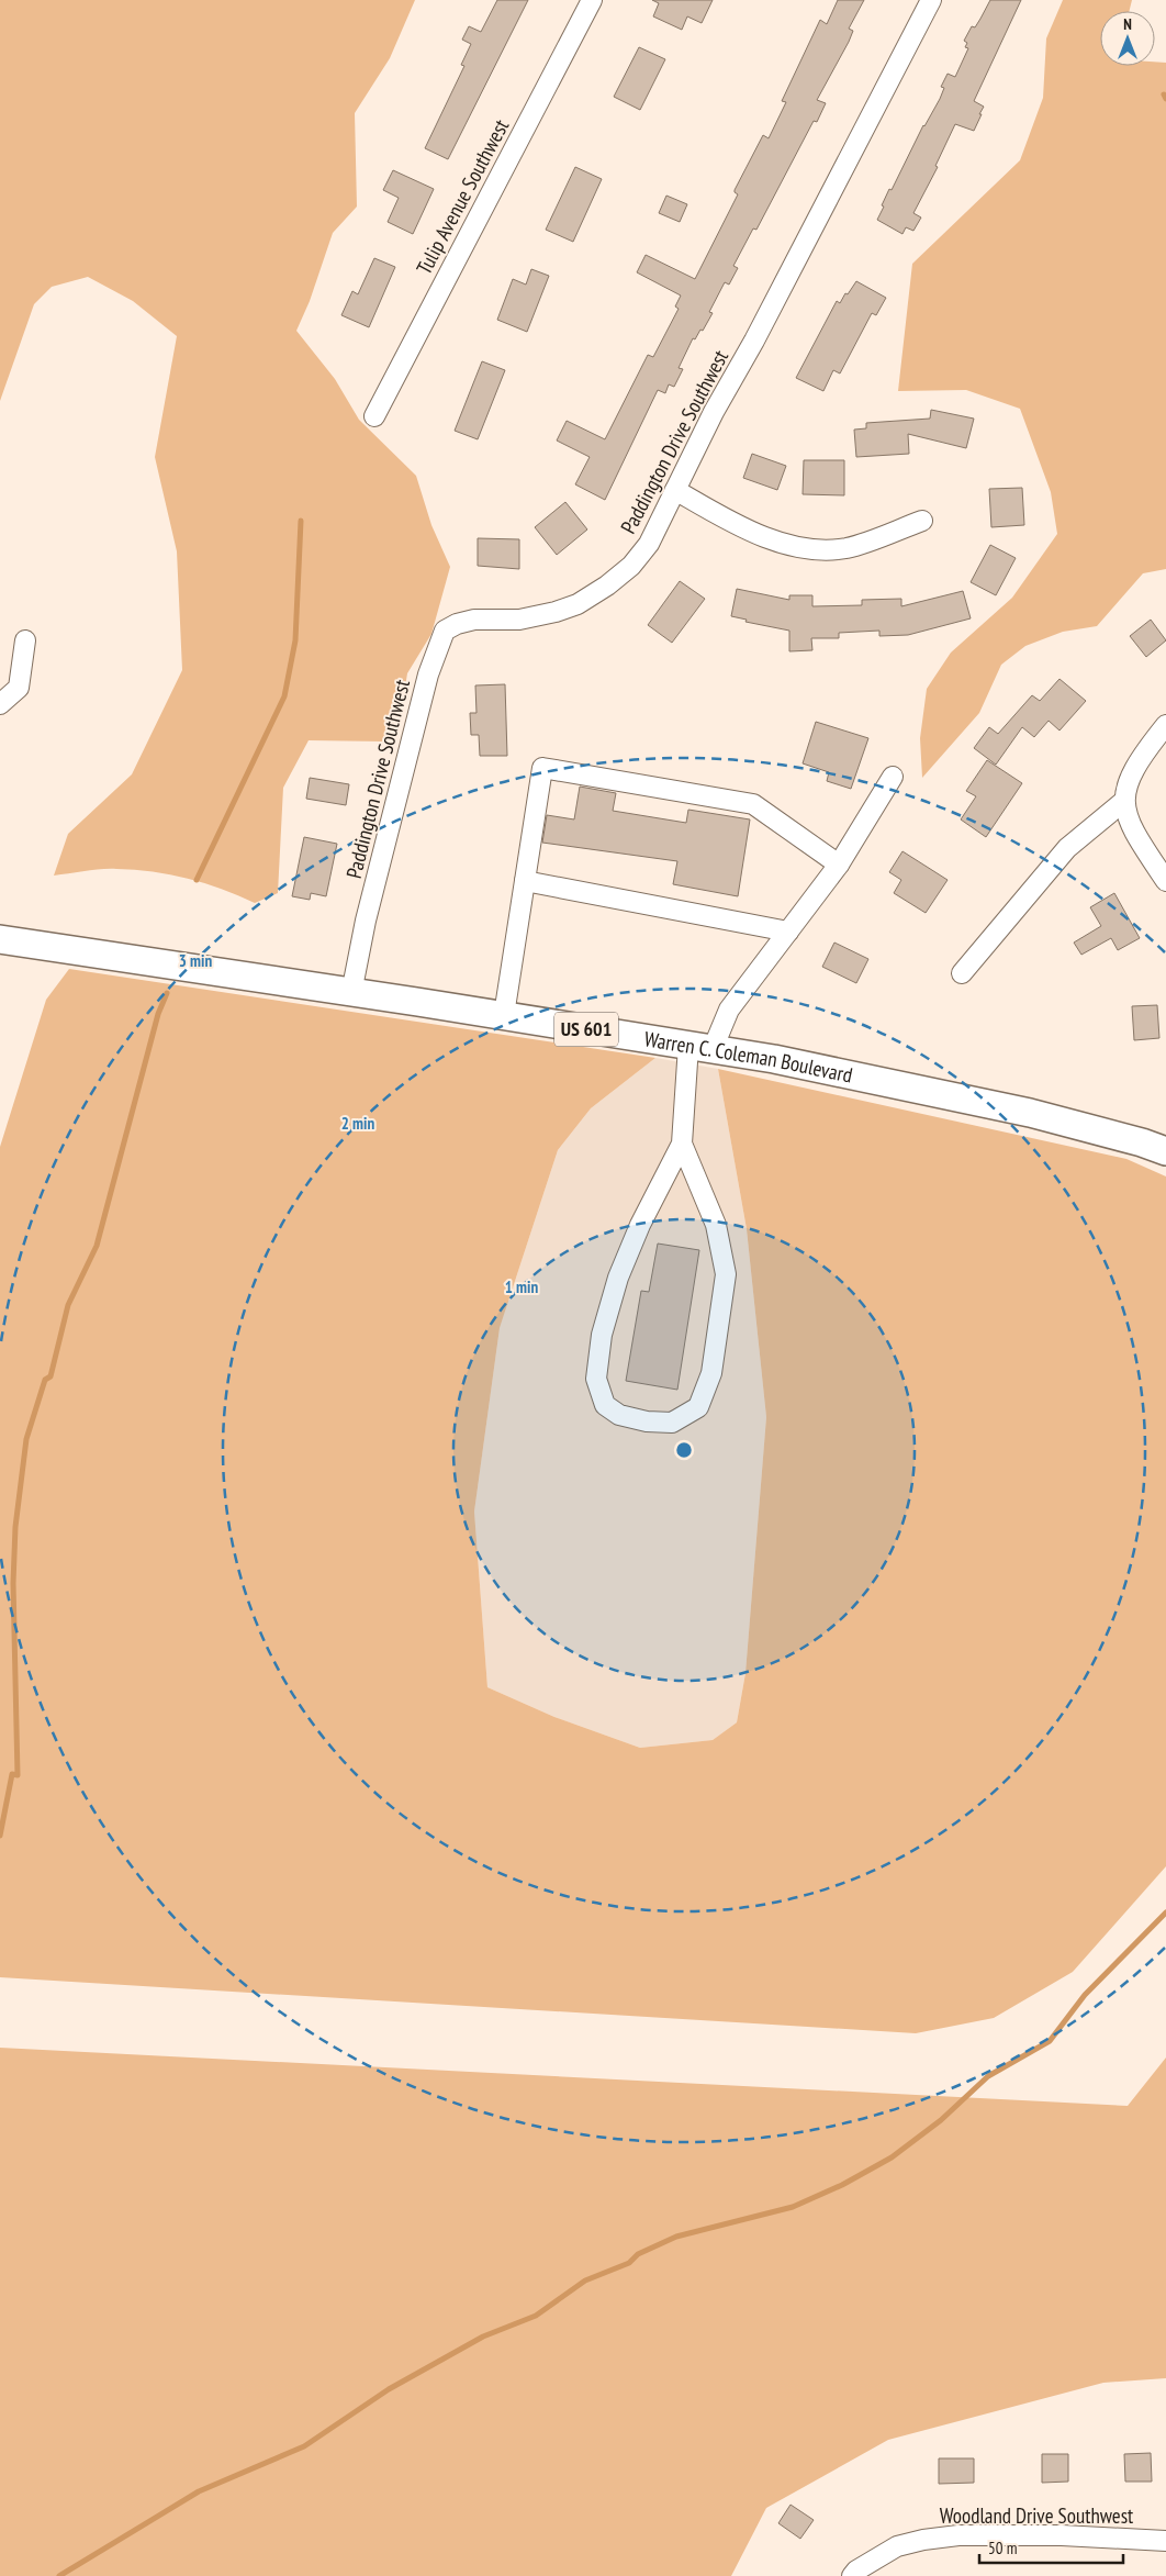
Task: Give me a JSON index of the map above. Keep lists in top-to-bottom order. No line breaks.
{"streets":{"highway":["US 601","Warren C. Coleman Boulevard"],"street":["Tulip Avenue Southwest","Paddington Drive Southwest","Woodland Drive Southwest"]},"crossings":[["Paddington Drive Southwest","Warren C. Coleman Boulevard"]],"scale_bar":"50 m","north":"top","rings":["3 min","2 min","1 min"]}
